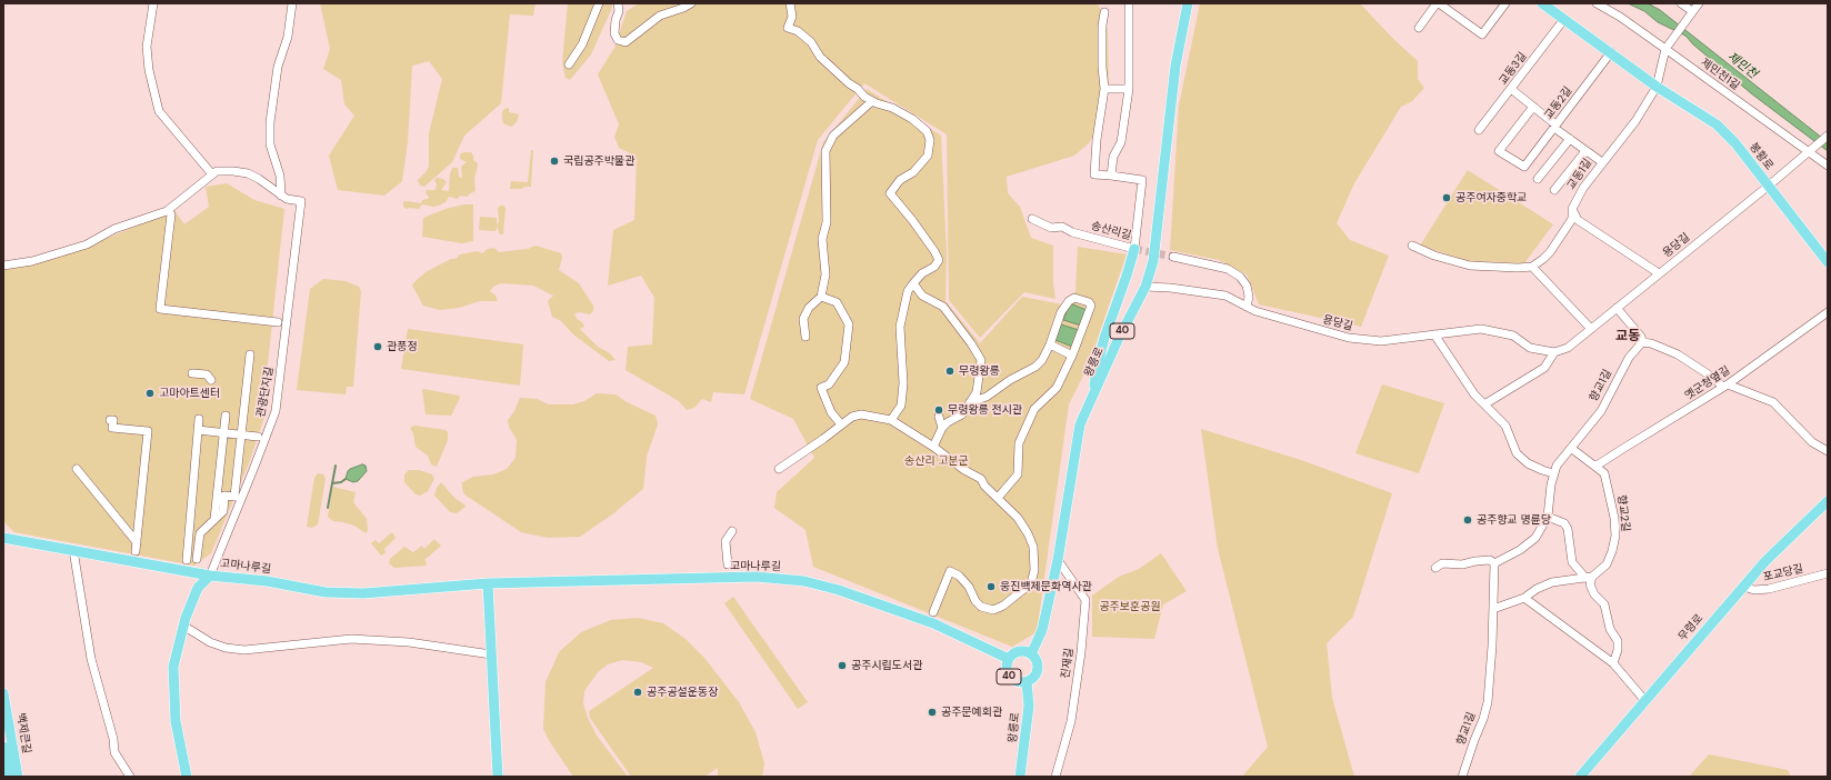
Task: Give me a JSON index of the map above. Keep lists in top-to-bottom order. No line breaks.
{"streets":{"main road":["봉황로","40","왕릉로","고마나루길","무령로","백제큰길"],"street":["교동3길","제민천1길","교동2길","교동1길","송산리길","용당길","옛군청옆길","향교1길","관광단지길","향교2길","포교당길","진재길"]},"crossings":[["교동3길","봉황로"],["제민천1길","용당길"],["교동2길","봉황로"],["봉황로","교동1길"],["봉황로","용당길"],["용당길","왕릉로"],["40","왕릉로"],["40","고마나루길"],["왕릉로","고마나루길"],["왕릉로","진재길"],["옛군청옆길","향교2길"],["향교1길","향교2길"],["관광단지길","고마나루길"],["포교당길","무령로"]],"districts":["교동"],"water":["제민천"],"parks":["송산리 고분군","공주보훈공원"],"places":["국립공주박물관","공주여자중학교","관풍정","무령왕릉","고마아트센터","무령왕릉 전시관","공주향교 명륜당","웅진백제문화역사관","공주시립도서관","공주공설운동장","공주문예회관"]}
